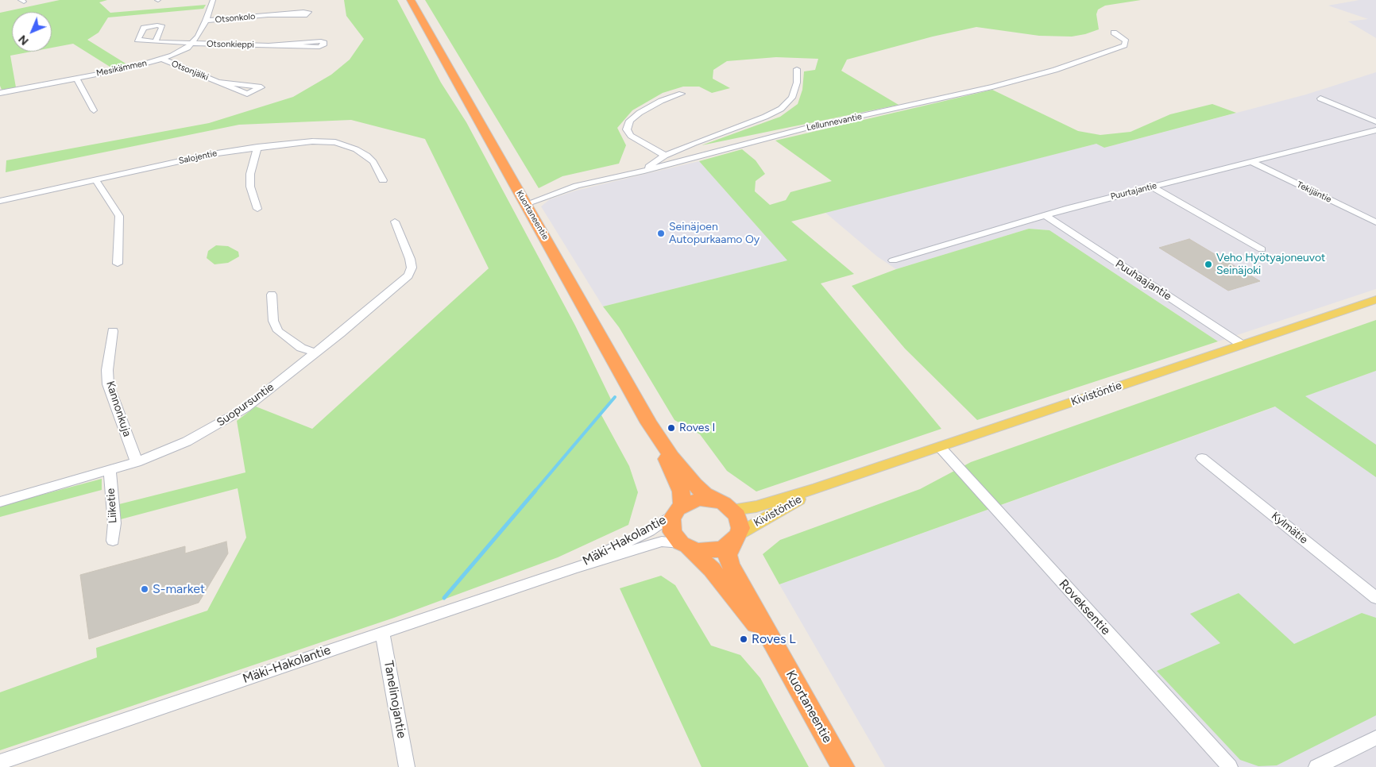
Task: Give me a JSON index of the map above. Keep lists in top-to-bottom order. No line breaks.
{"streets":{"highway":["Kuortaneentie"],"main road":["Kivistöntie"],"street":["Otsonkolo","Otsonkieppi","Mesikämmen","Otsonjälki","Lellunnevantie","Salojentie","Puurtajantie","Tekijäntie","Puuhaajantie","Suopursuntie","Kannonkuja","Liiketie","Kylmätie","Mäki-Hakolantie","Roveksentie","Tanelinojantie"]},"crossings":[["Otsonkolo","Mesikämmen"],["Otsonkieppi","Mesikämmen"],["Mesikämmen","Otsonjälki"],["Lellunnevantie","Kuortaneentie"],["Puurtajantie","Tekijäntie"],["Puurtajantie","Puuhaajantie"],["Kuortaneentie","Kivistöntie"],["Kuortaneentie","Mäki-Hakolantie"],["Puuhaajantie","Kivistöntie"],["Kivistöntie","Mäki-Hakolantie"],["Kivistöntie","Roveksentie"],["Suopursuntie","Kannonkuja"],["Suopursuntie","Liiketie"],["Mäki-Hakolantie","Tanelinojantie"]],"places":["Seinäjoen Autopurkaamo Oy","Veho Hyötyajoneuvot Seinäjoki","Roves I","S-market","Roves L"],"north":"bottom left"}
